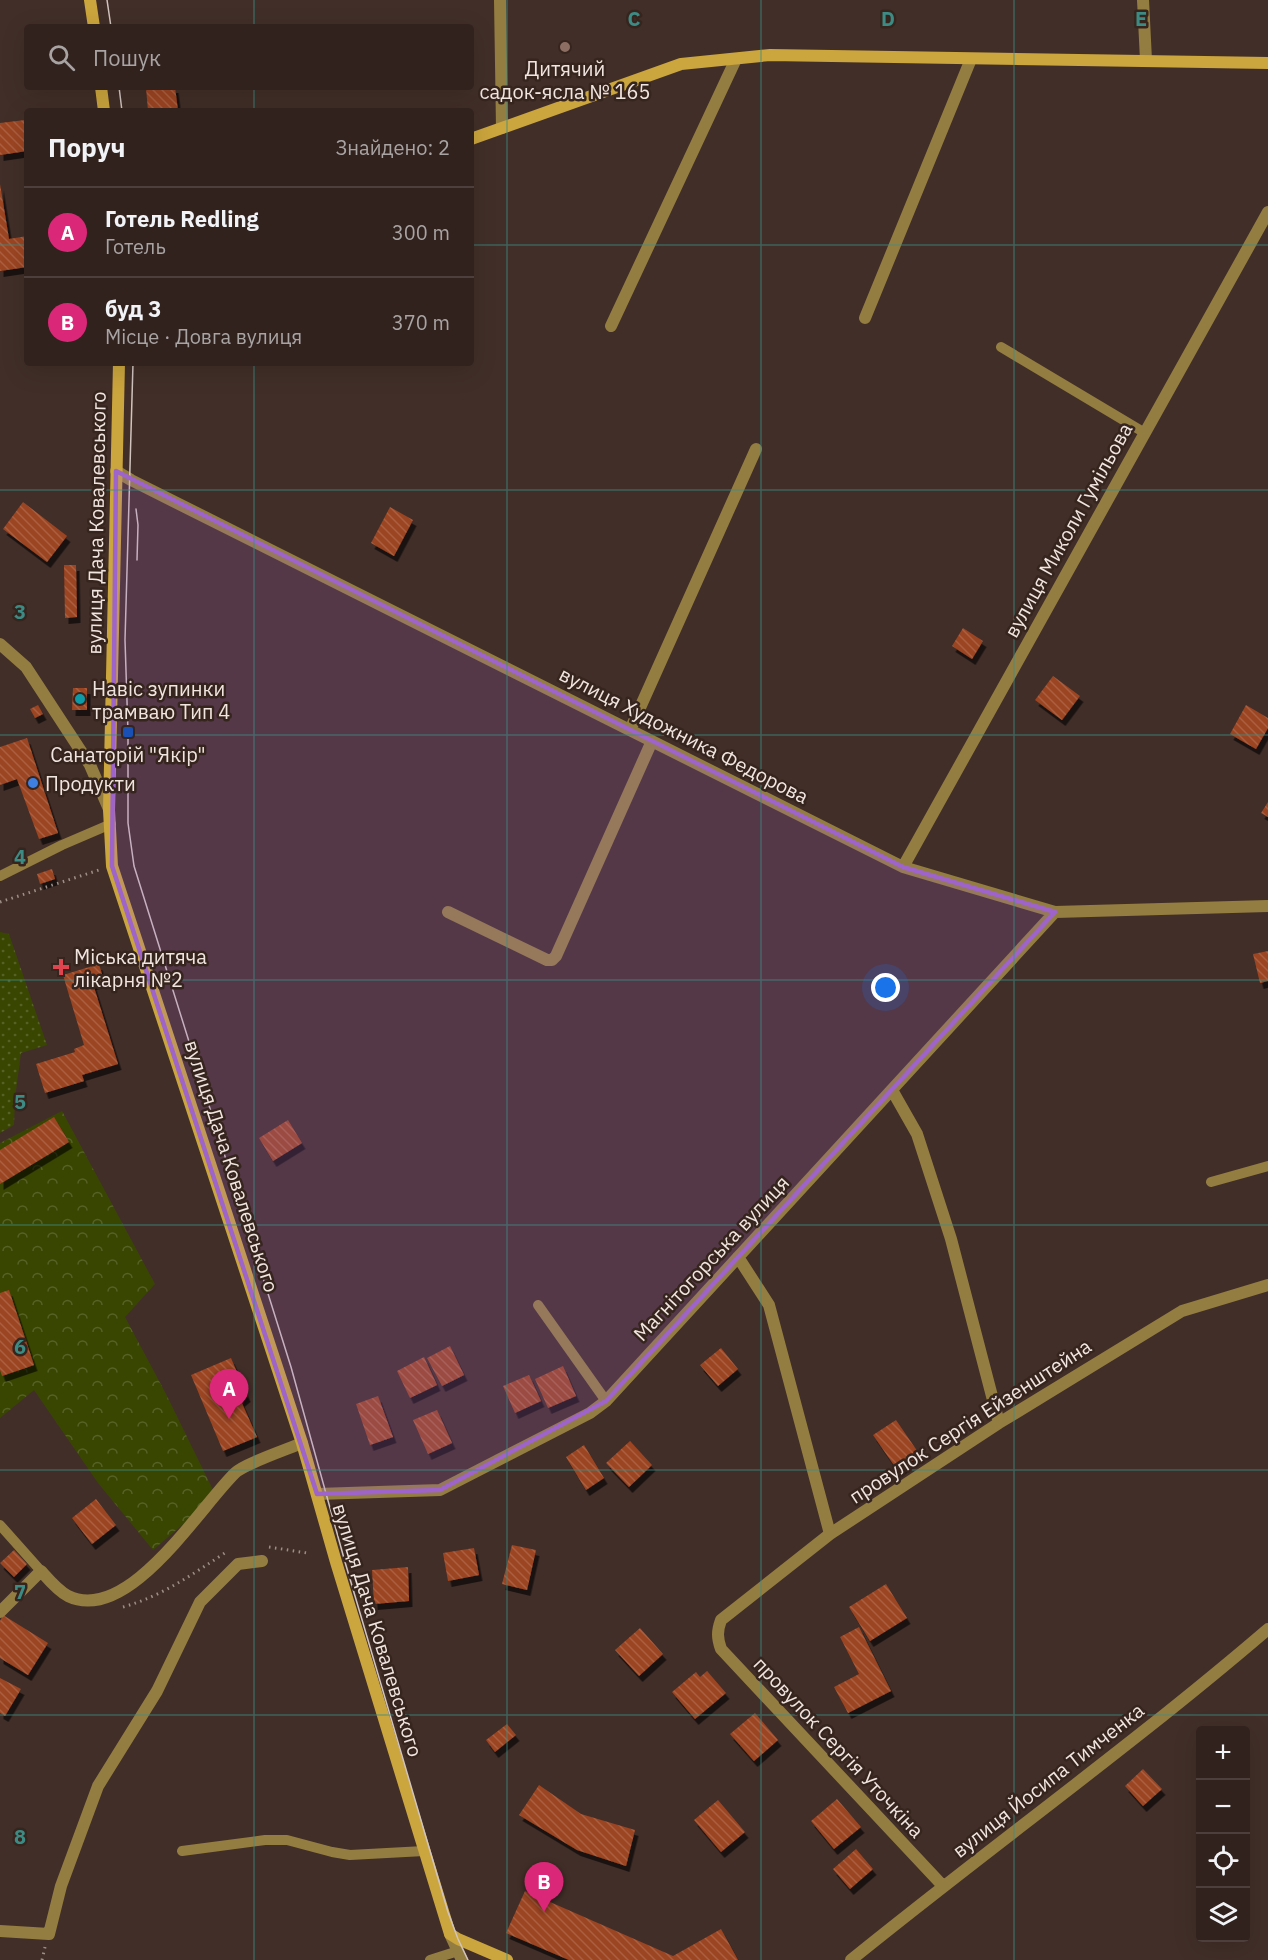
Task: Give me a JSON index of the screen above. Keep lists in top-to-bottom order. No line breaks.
{"streets":{"street":["вулиця Дача Ковалевського","вулиця Миколи Гумільова","вулиця Художника Федорова","Магнітогорська вулиця","провулок Сергія Ейзенштейна","провулок Сергія Уточкіна","вулиця Йосипа Тимченка"]},"crossings":[["вулиця Дача Ковалевського","вулиця Художника Федорова"],["вулиця Дача Ковалевського","Магнітогорська вулиця"],["вулиця Миколи Гумільова","вулиця Художника Федорова"],["вулиця Художника Федорова","Магнітогорська вулиця"],["провулок Сергія Ейзенштейна","провулок Сергія Уточкіна"],["провулок Сергія Уточкіна","вулиця Йосипа Тимченка"]],"places":{"other":["Дитячий садок-ясла № 165","Навіс зупинки трамваю Тип 4","Продукти"],"transit":["Санаторій \"Якір\""],"health":["Міська дитяча лікарня №2"]},"page":{"search":"Пошук","heading":["Поруч","Знайдено: 2"],"list":[{"mark":"A","name":"Готель Redling","note":"Готель","value":"300 m"},{"mark":"B","name":"буд 3","note":"Місце · Довга вулиця","value":"370 m"}],"pins":["A","B"],"map_buttons":["+","−"]},"grid":{"columns":["C","D","E"],"rows":["3","4","5","6","7","8"]}}
